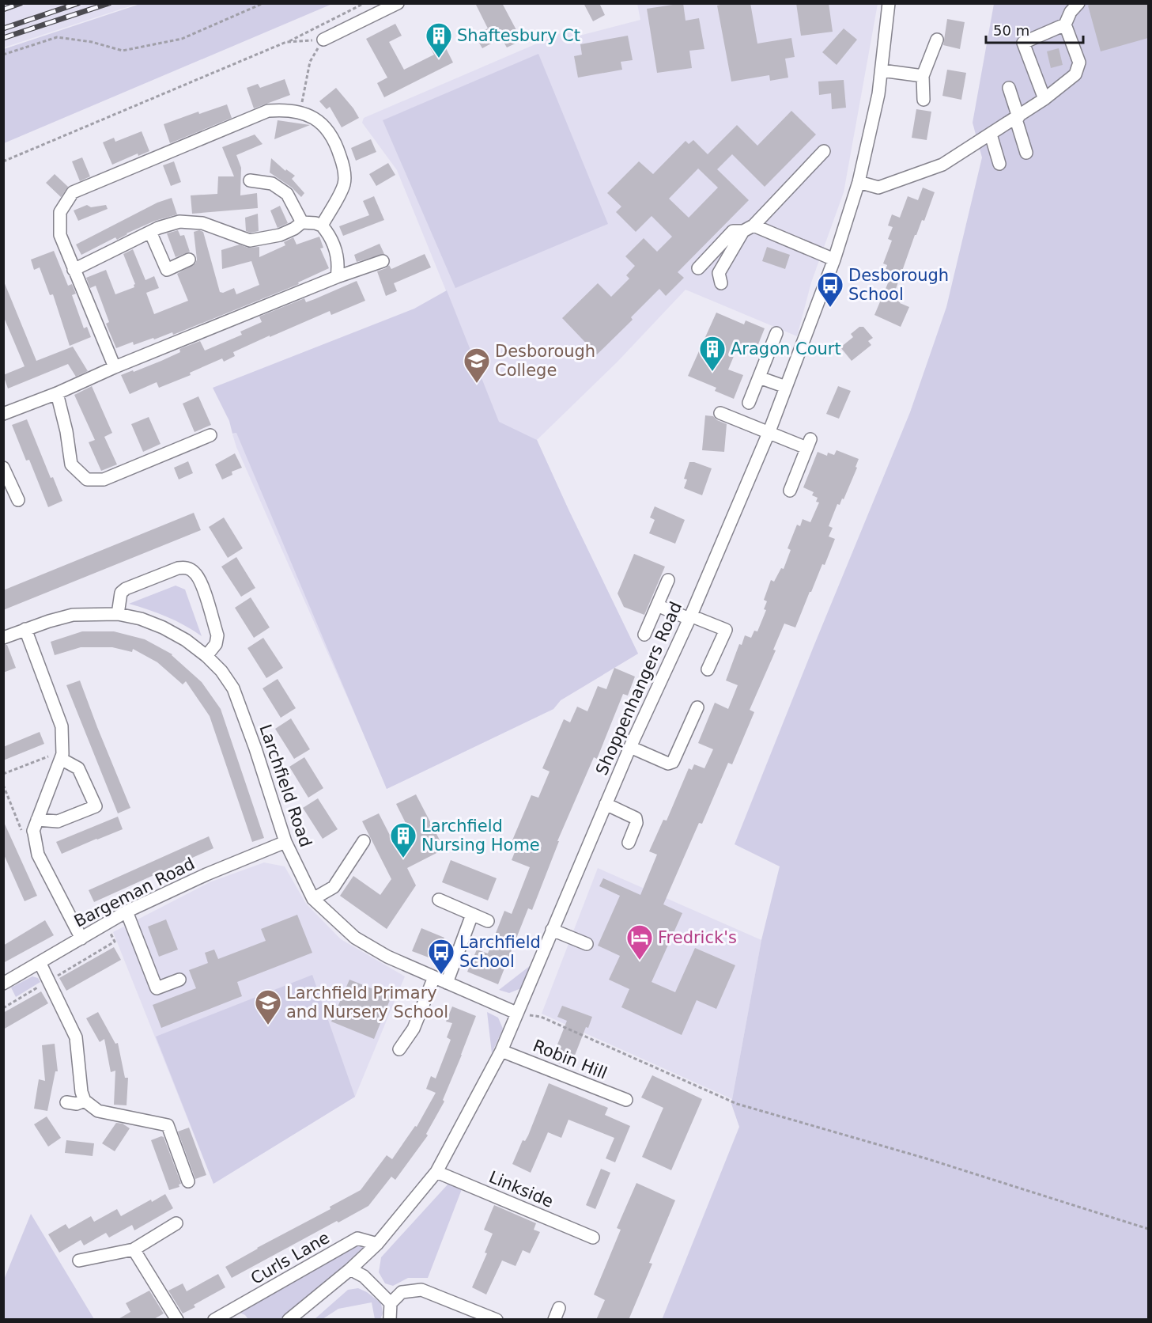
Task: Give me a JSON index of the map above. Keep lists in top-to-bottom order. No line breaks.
{"streets":{"street":["Shoppenhangers Road","Larchfield Road","Bargeman Road","Robin Hill","Linkside","Curls Lane"]},"crossings":[["Shoppenhangers Road","Larchfield Road"],["Shoppenhangers Road","Robin Hill"],["Shoppenhangers Road","Linkside"],["Shoppenhangers Road","Curls Lane"],["Larchfield Road","Bargeman Road"]],"places":{"building":["Shaftesbury Ct","Aragon Court","Larchfield Nursing Home"],"bus stop":["Desborough School","Larchfield School"],"school or university":["Desborough College","Larchfield Primary and Nursery School"],"hotel":["Fredrick's"]},"scale_bar":"50 m"}
